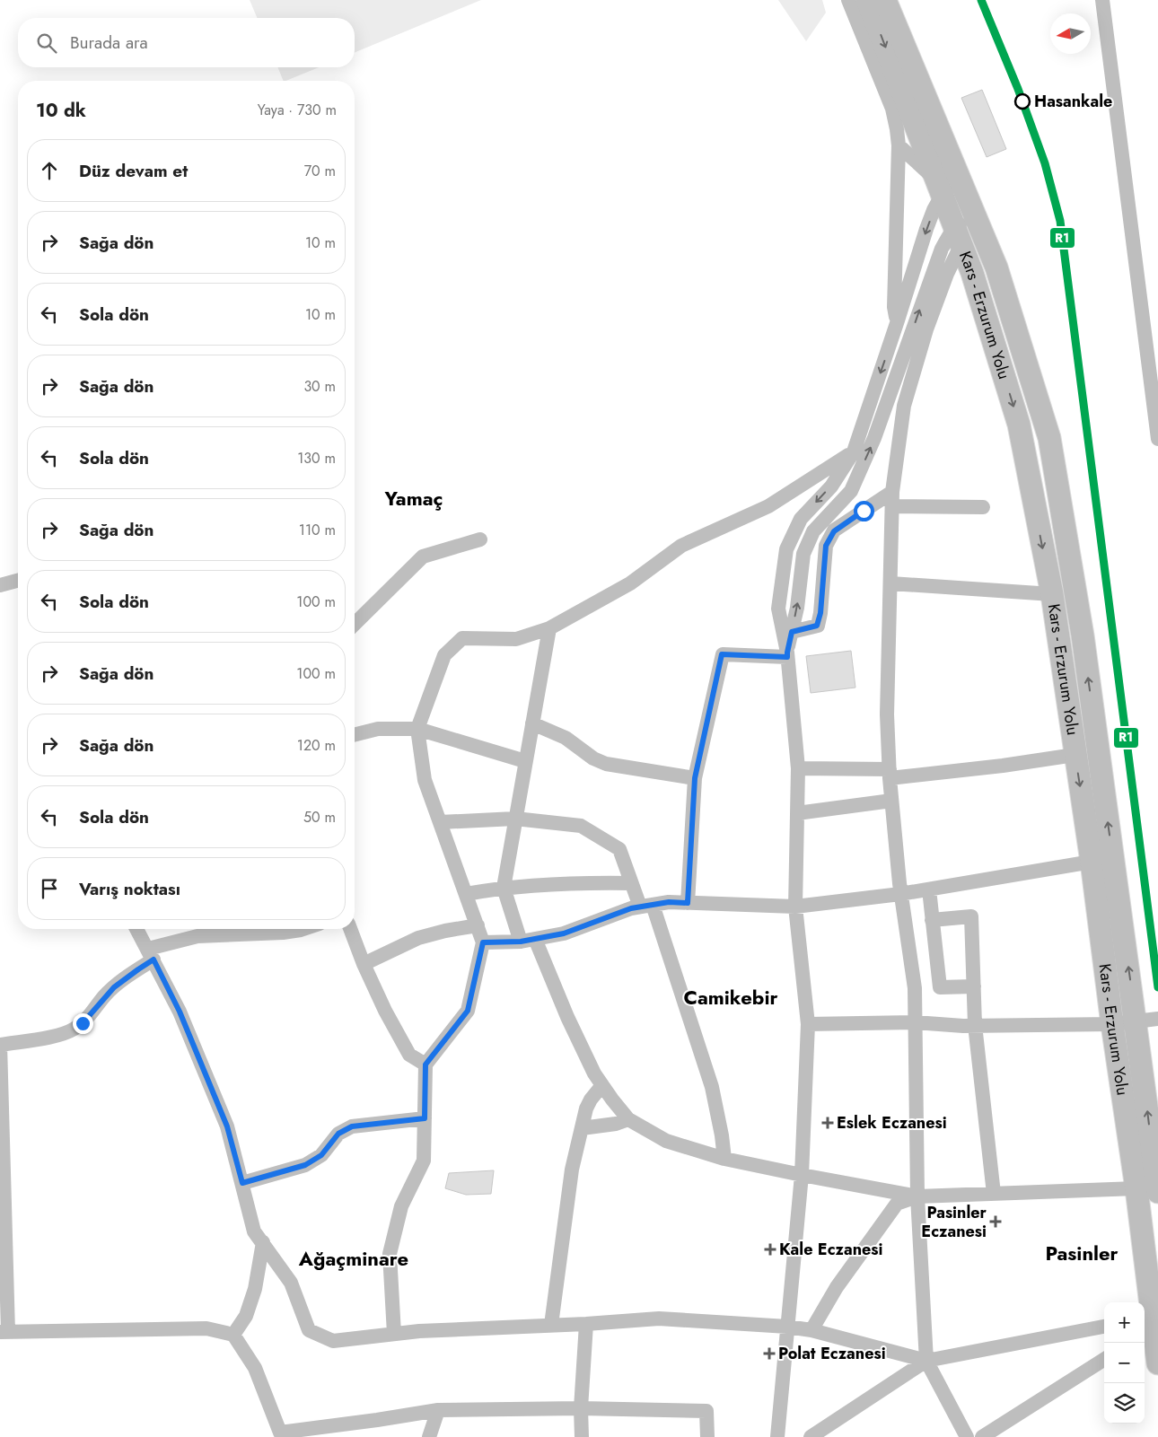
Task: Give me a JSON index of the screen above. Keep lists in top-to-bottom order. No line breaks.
{"streets":{"highway":["Kars - Erzurum Yolu"]},"districts":["Yamaç","Camikebir","Pasinler","Ağaçminare"],"places":{"other":["Hasankale"],"health":["Eslek Eczanesi","Pasinler Eczanesi","Kale Eczanesi","Polat Eczanesi"]},"lines":["transit line R1"],"north":"left","page":{"search":"Burada ara","heading":["10 dk","Yaya · 730 m"],"list":[["Düz devam et","70 m"],["Sağa dön","10 m"],["Sola dön","10 m"],["Sağa dön","30 m"],["Sola dön","130 m"],["Sağa dön","110 m"],["Sola dön","100 m"],["Sağa dön","100 m"],["Sağa dön","120 m"],["Sola dön","50 m"],"Varış noktası"],"map_buttons":["+","−"]}}
